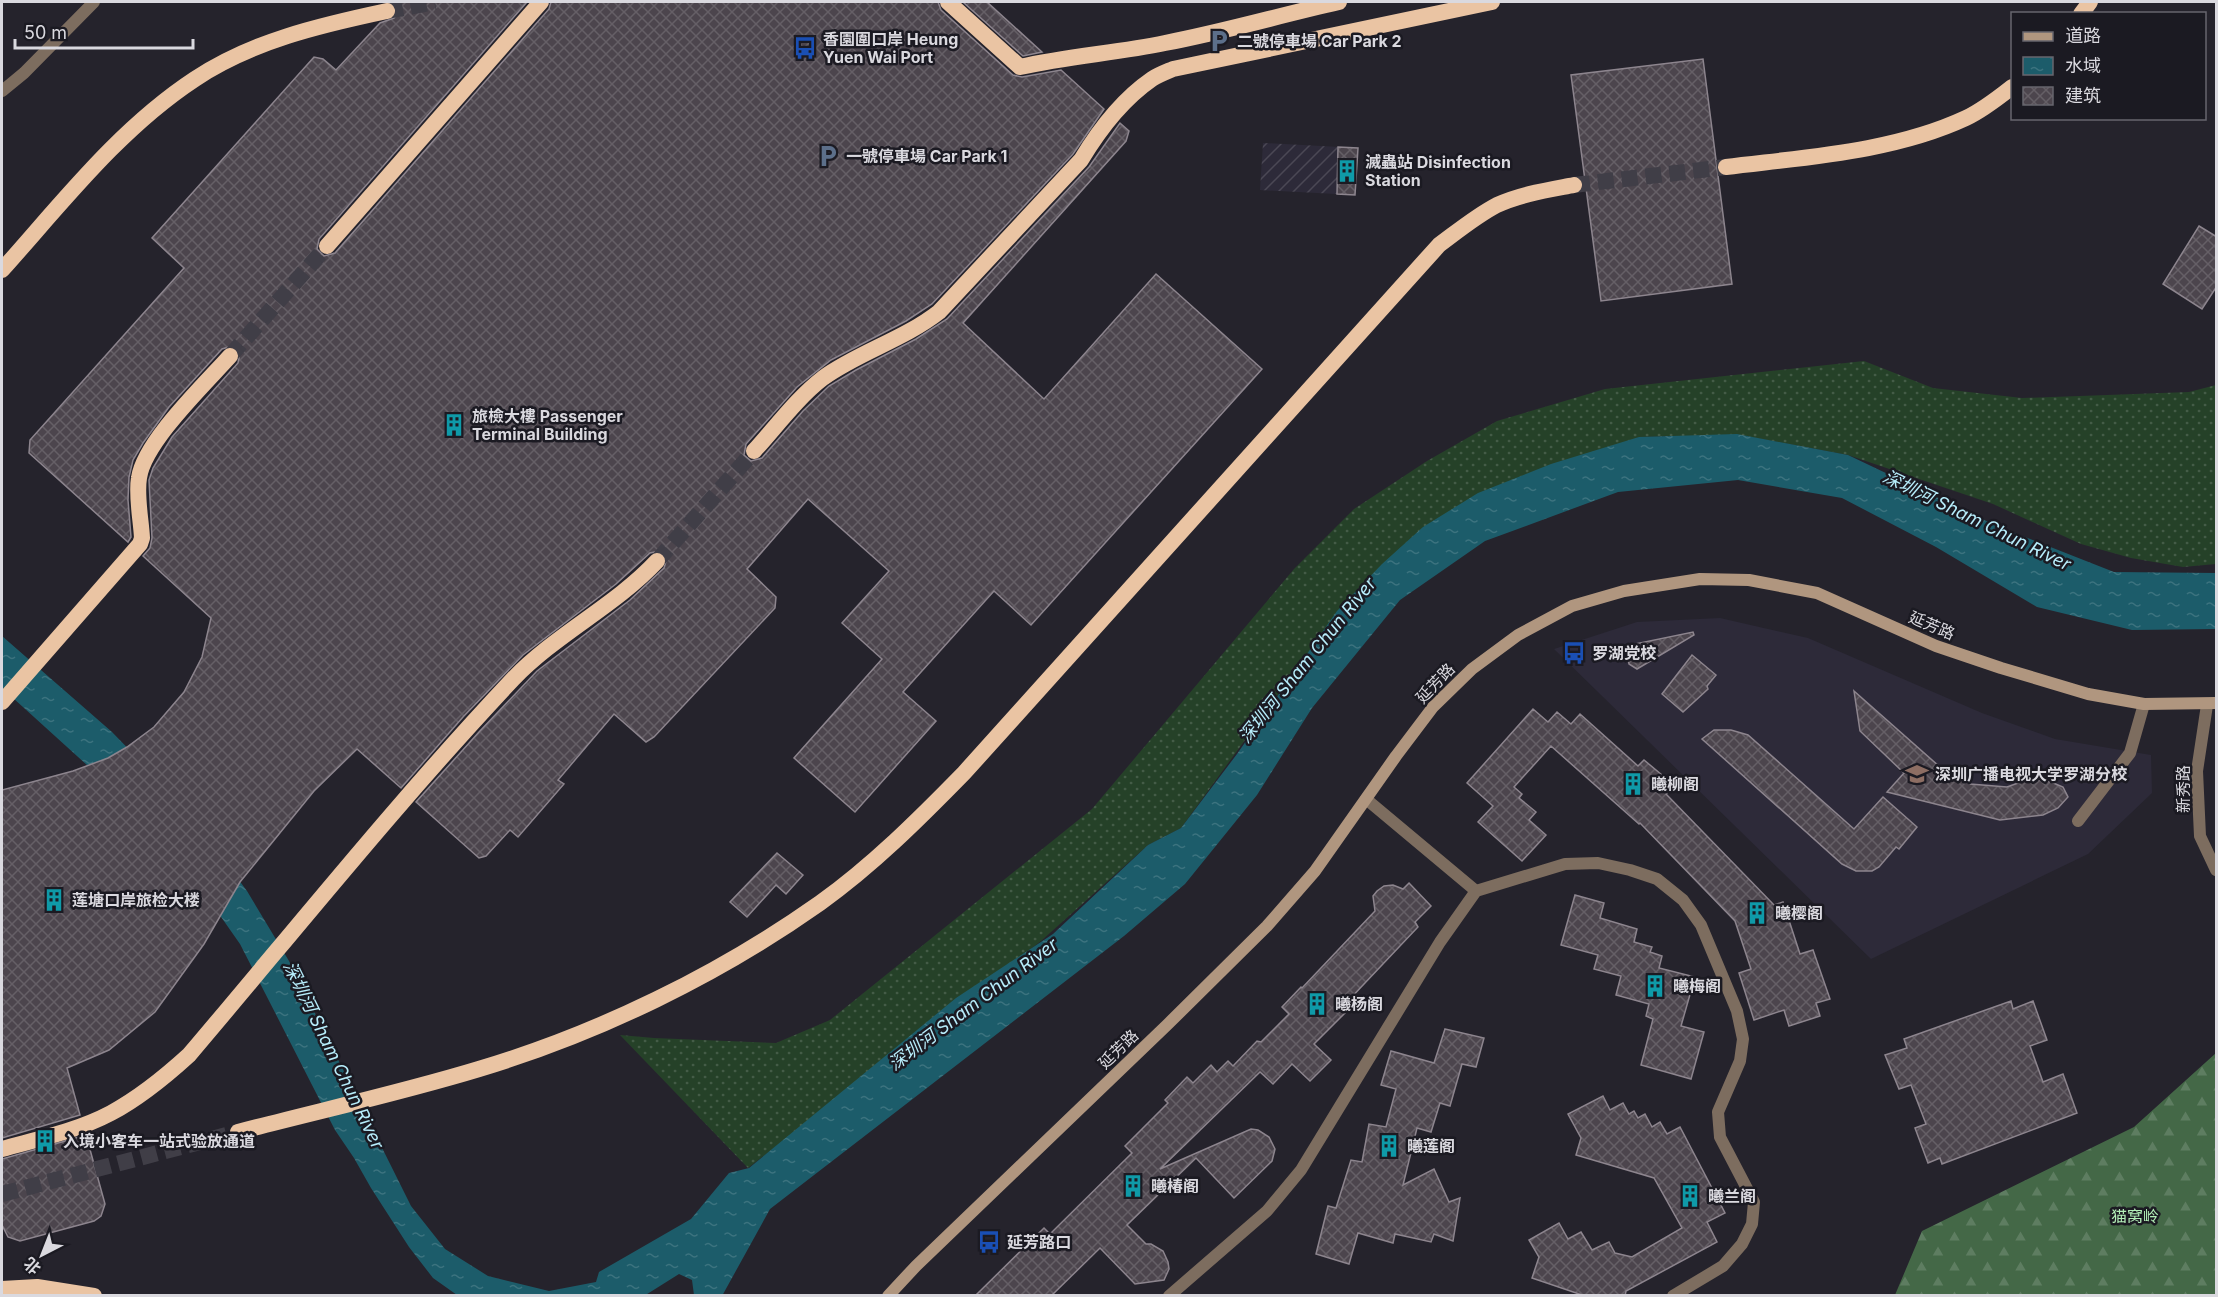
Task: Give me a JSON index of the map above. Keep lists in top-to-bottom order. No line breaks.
{"streets":{"main road":["延芳路"],"street":["新秀路"]},"crossings":[["延芳路","新秀路"]],"water":["深圳河 Sham Chun River"],"parks":["猫窝岭"],"places":{"parking":["二號停車場 Car Park 2","一號停車場 Car Park 1"],"bus stop":["香園圍口岸 Heung Yuen Wai Port","罗湖党校","延芳路口"],"building":["滅蟲站 Disinfection Station","旅檢大樓 Passenger Terminal Building","曦柳阁","莲塘口岸旅检大楼","曦樱阁","曦梅阁","曦杨阁","入境小客车一站式验放通道","曦莲阁","曦椿阁","曦兰阁"],"school or university":["深圳广播电视大学罗湖分校"]},"legend":["道路","水域","建筑"],"scale_bar":"50 m","north":"bottom left"}
